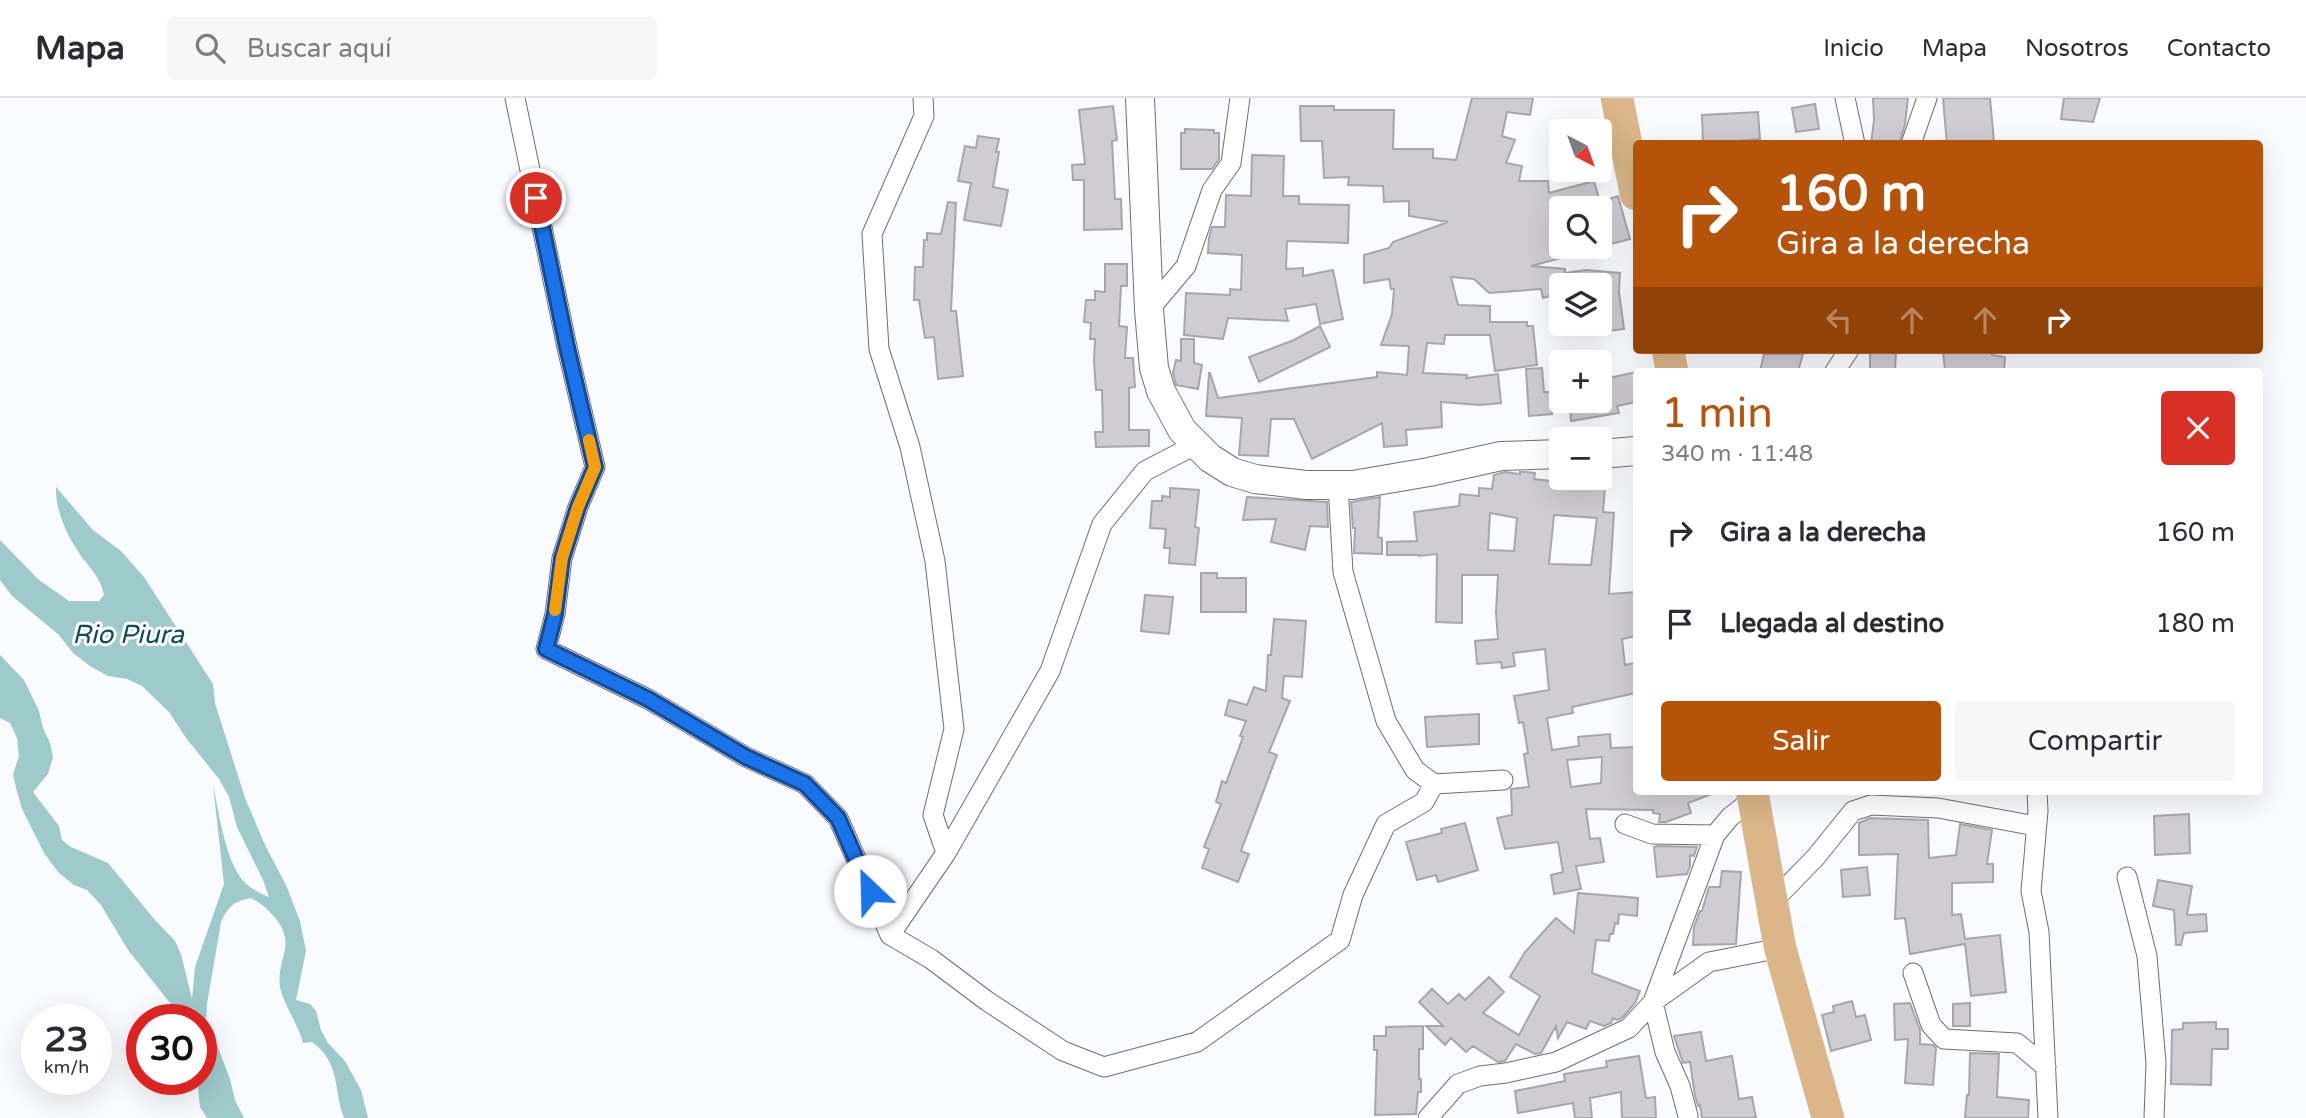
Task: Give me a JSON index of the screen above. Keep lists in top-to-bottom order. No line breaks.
{"water":["Rio Piura"],"north":"bottom right","page":{"header":"Mapa","search":"Buscar aquí","nav":["Inicio","Mapa","Nosotros","Contacto"],"map_buttons":["+","−"],"turn":["160 m","Gira a la derecha"],"heading":["1 min","340 m · 11:48"],"list":[{"name":"Gira a la derecha","value":"160 m"},{"name":"Llegada al destino","value":"180 m"}],"buttons":["Salir","Compartir"],"speed":"23 km/h","limit":"30"}}
